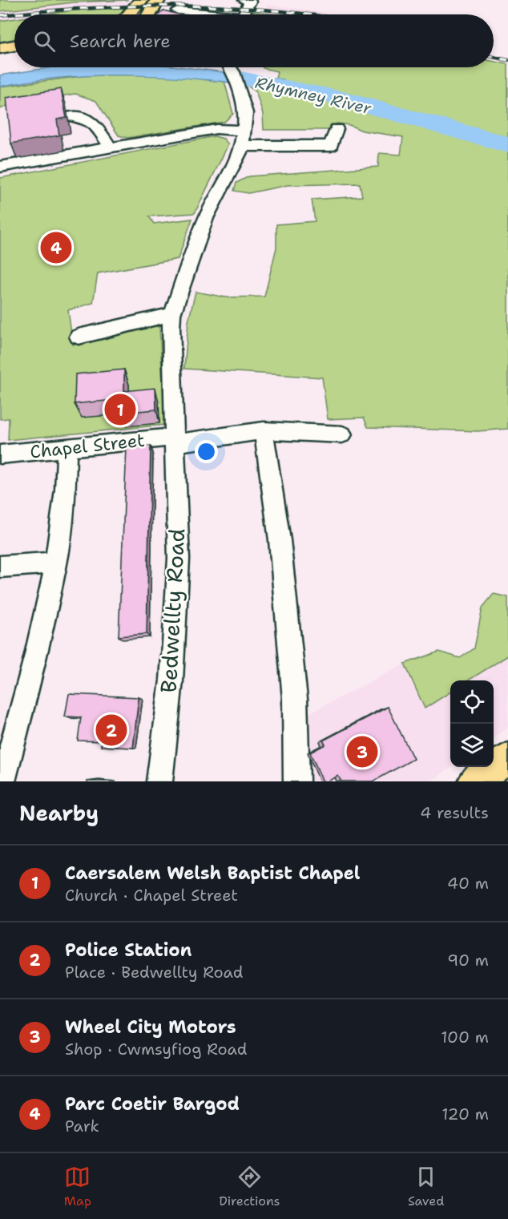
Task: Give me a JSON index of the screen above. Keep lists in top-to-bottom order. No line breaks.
{"streets":{"street":["Chapel Street","Bedwellty Road"]},"crossings":[["Chapel Street","Bedwellty Road"]],"water":["Rhymney River"],"page":{"search":"Search here","pins":["4","1","2","3"],"heading":["Nearby","4 results"],"list":[{"mark":"1","name":"Caersalem Welsh Baptist Chapel","note":"Church · Chapel Street","value":"40 m"},{"mark":"2","name":"Police Station","note":"Place · Bedwellty Road","value":"90 m"},{"mark":"3","name":"Wheel City Motors","note":"Shop · Cwmsyfiog Road","value":"100 m"},{"mark":"4","name":"Parc Coetir Bargod","note":"Park","value":"120 m"}],"nav":["Map","Directions","Saved"]}}
